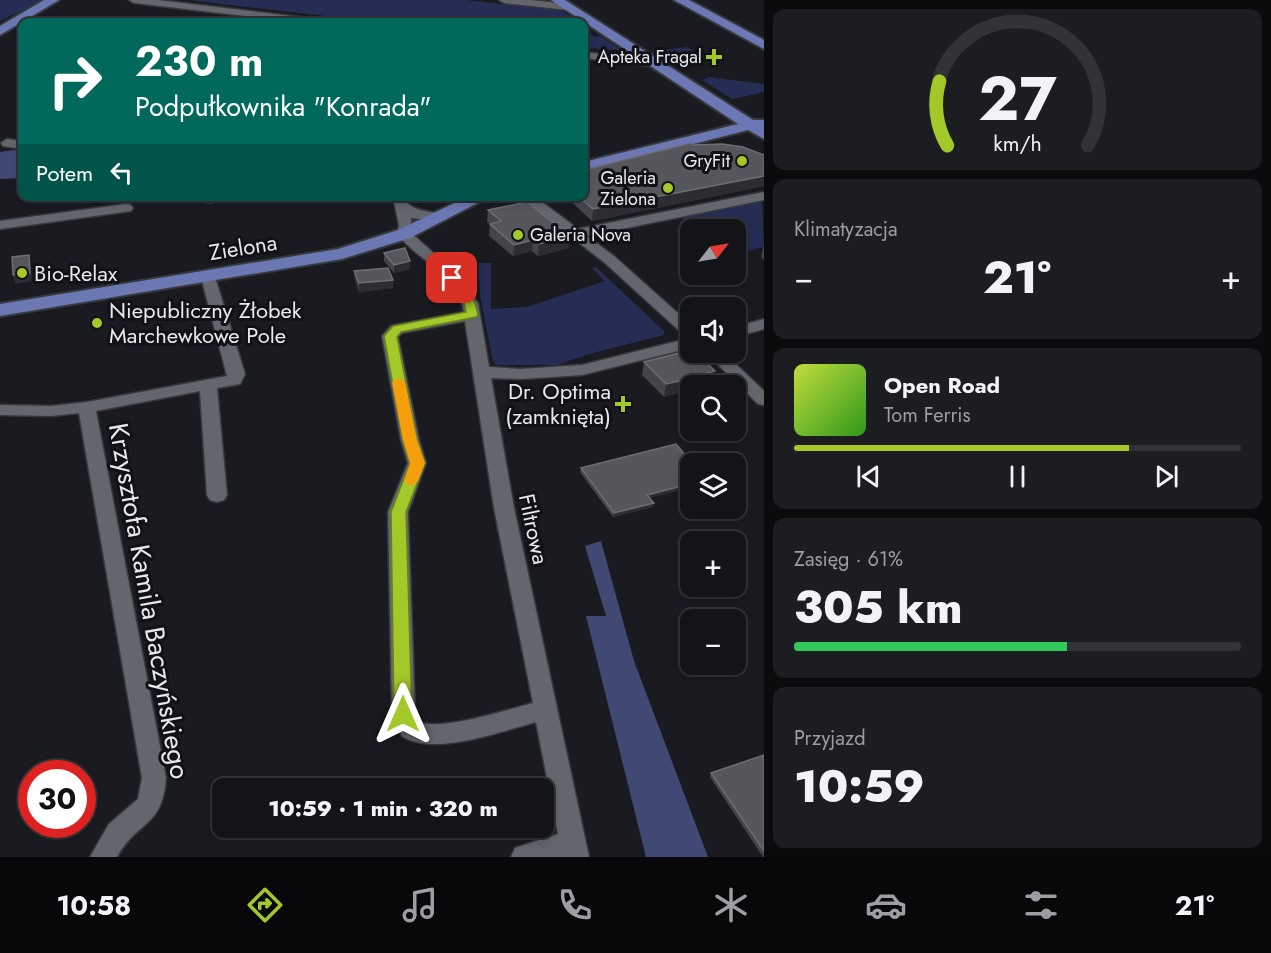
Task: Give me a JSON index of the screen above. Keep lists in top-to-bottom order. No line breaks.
{"streets":{"main road":["Zielona"],"street":["Filtrowa","Krzysztofa Kamila Baczyńskiego"]},"crossings":[["Zielona","Filtrowa"]],"places":{"health":["Apteka Fragal","Dr. Optima (zamknięta)"],"other":["GryFit","Galeria Zielona","Galeria Nova","Bio-Relax","Niepubliczny Żłobek Marchewkowe Pole"]},"north":"top right","page":{"turn":["230 m","Podpułkownika \"Konrada\""],"then":"Potem","tile":["Klimatyzacja",["Zasięg · 61%","305 km"],["Przyjazd","10:59"]],"map_buttons":["+","−"],"heat":["−","21°","+"],"song":["Open Road","Tom Ferris"],"limit":"30","trip":"10:59 · 1 min · 320 m","tabs":["10:58","21°"],"gauge":["27","km/h"]}}
